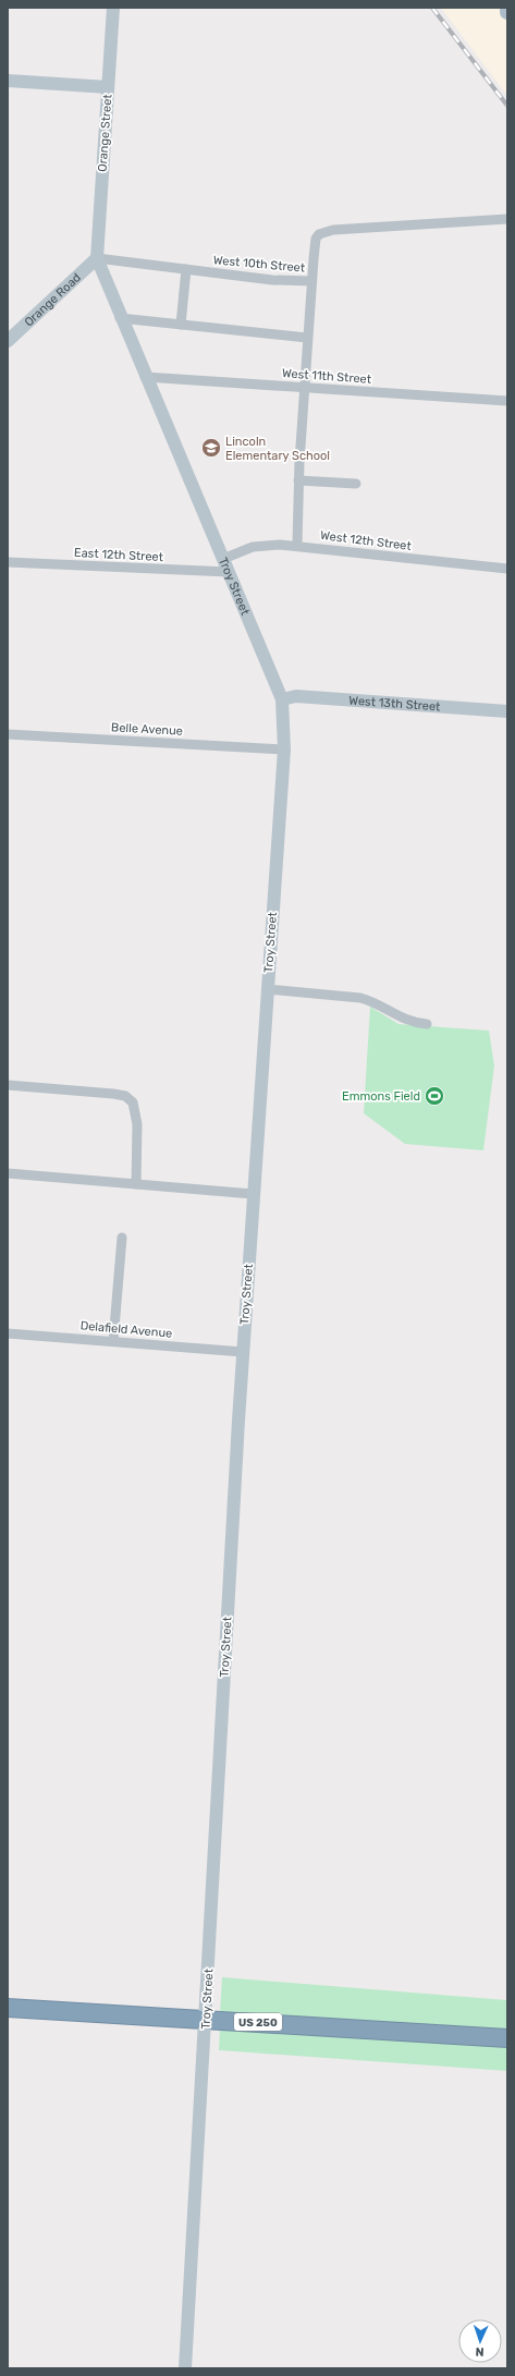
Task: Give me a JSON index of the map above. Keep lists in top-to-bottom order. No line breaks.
{"streets":{"highway":["US 250"],"main road":["Orange Street","Orange Road","Troy Street","West 13th Street"],"street":["West 10th Street","West 11th Street","West 12th Street","East 12th Street","Belle Avenue","Delafield Avenue"]},"crossings":[["Orange Street","West 10th Street"],["Orange Street","Orange Road"],["Orange Street","Troy Street"],["West 10th Street","Orange Road"],["West 10th Street","Troy Street"],["Orange Road","Troy Street"],["West 11th Street","Troy Street"],["West 12th Street","Troy Street"],["East 12th Street","Troy Street"],["Troy Street","West 13th Street"],["Troy Street","Belle Avenue"],["Troy Street","Delafield Avenue"],["Troy Street","US 250"]],"places":{"school or university":["Lincoln Elementary School"],"sports":["Emmons Field"]},"north":"bottom"}
